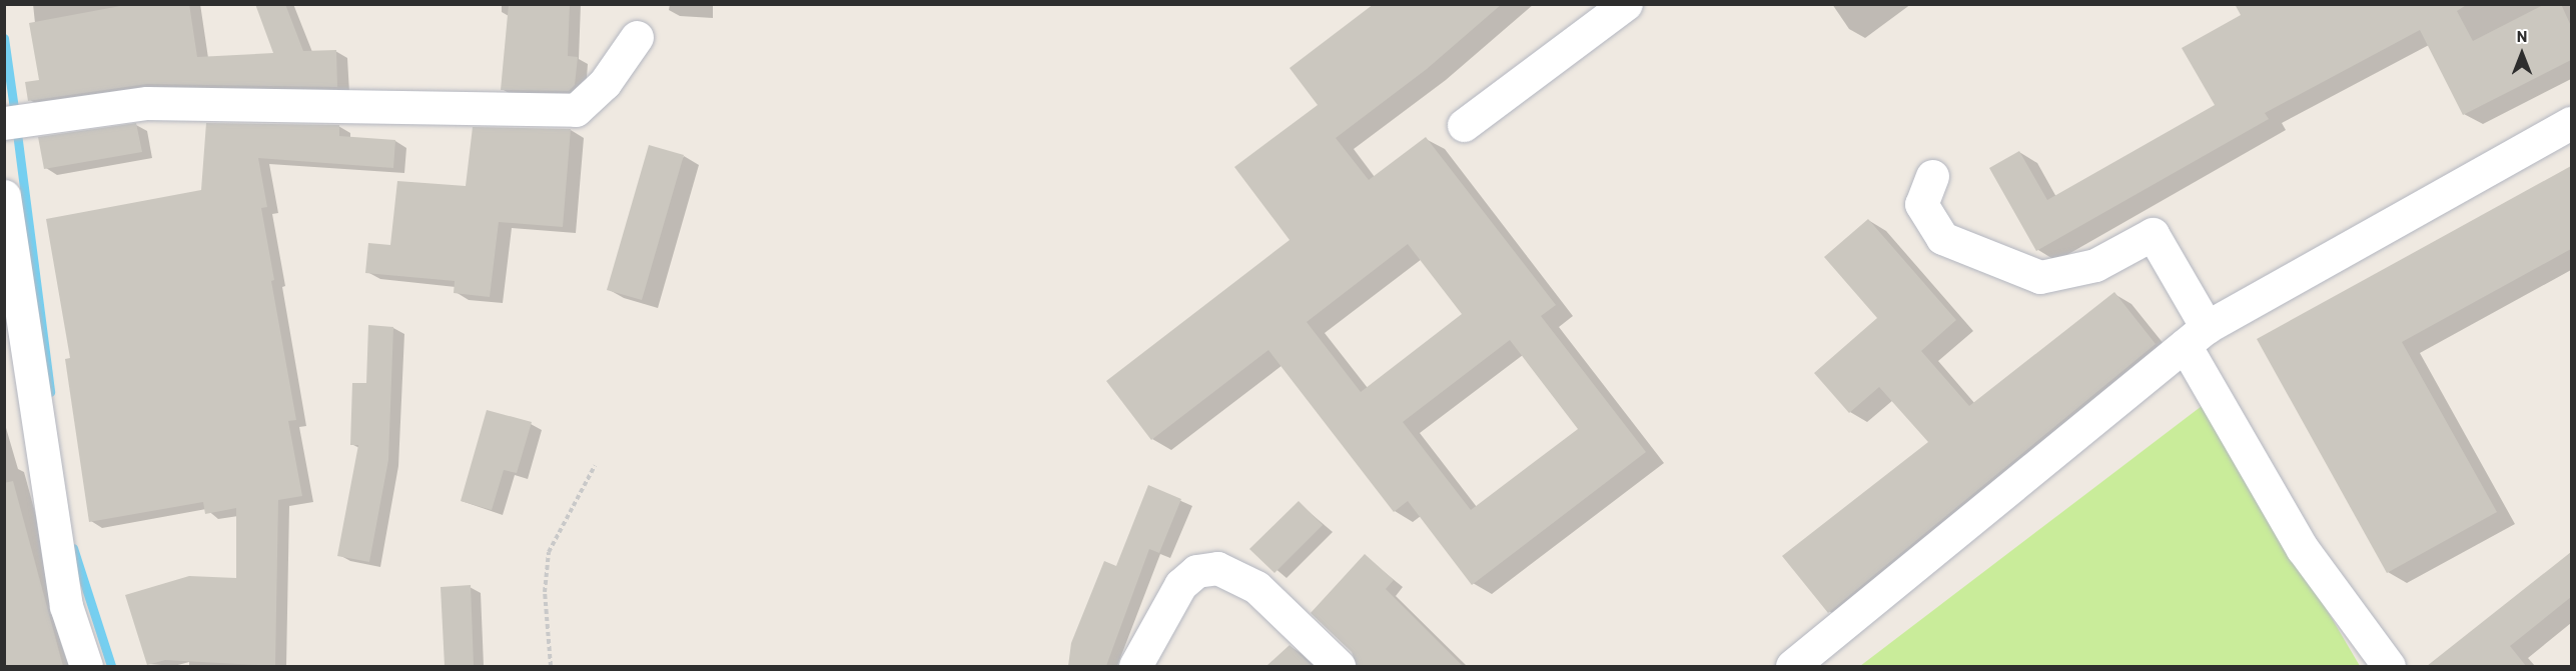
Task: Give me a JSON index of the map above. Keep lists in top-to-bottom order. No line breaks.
{"north":"top"}
